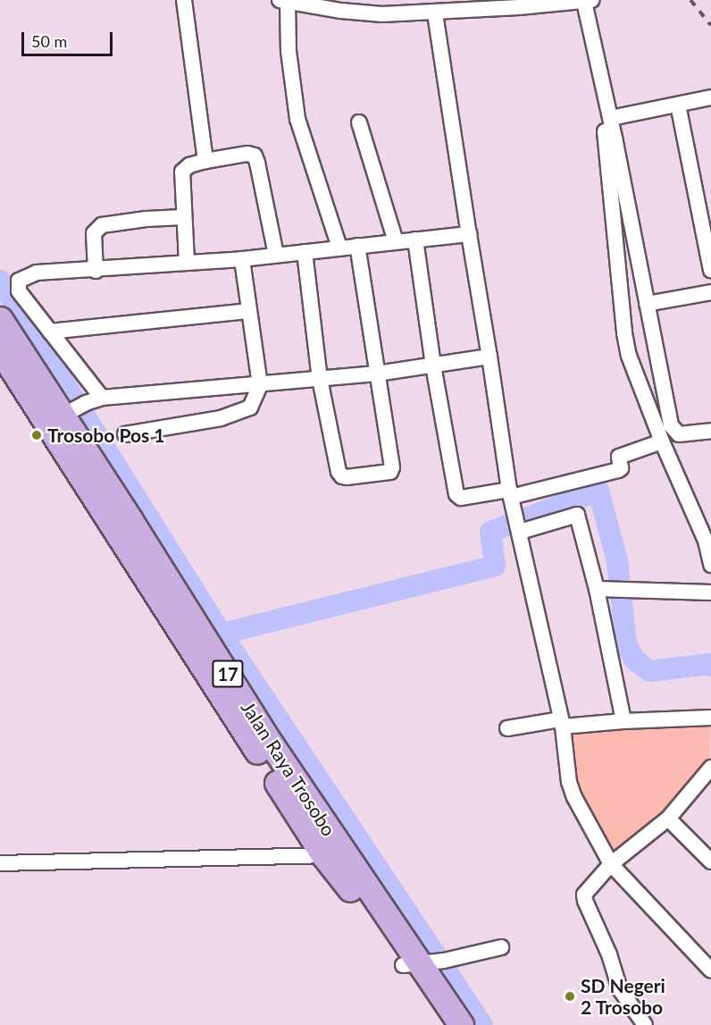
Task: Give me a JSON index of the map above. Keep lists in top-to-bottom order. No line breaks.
{"streets":{"highway":["17","Jalan Raya Trosobo"]},"places":["Trosobo Pos 1","SD Negeri 2 Trosobo"],"scale_bar":"50 m"}
